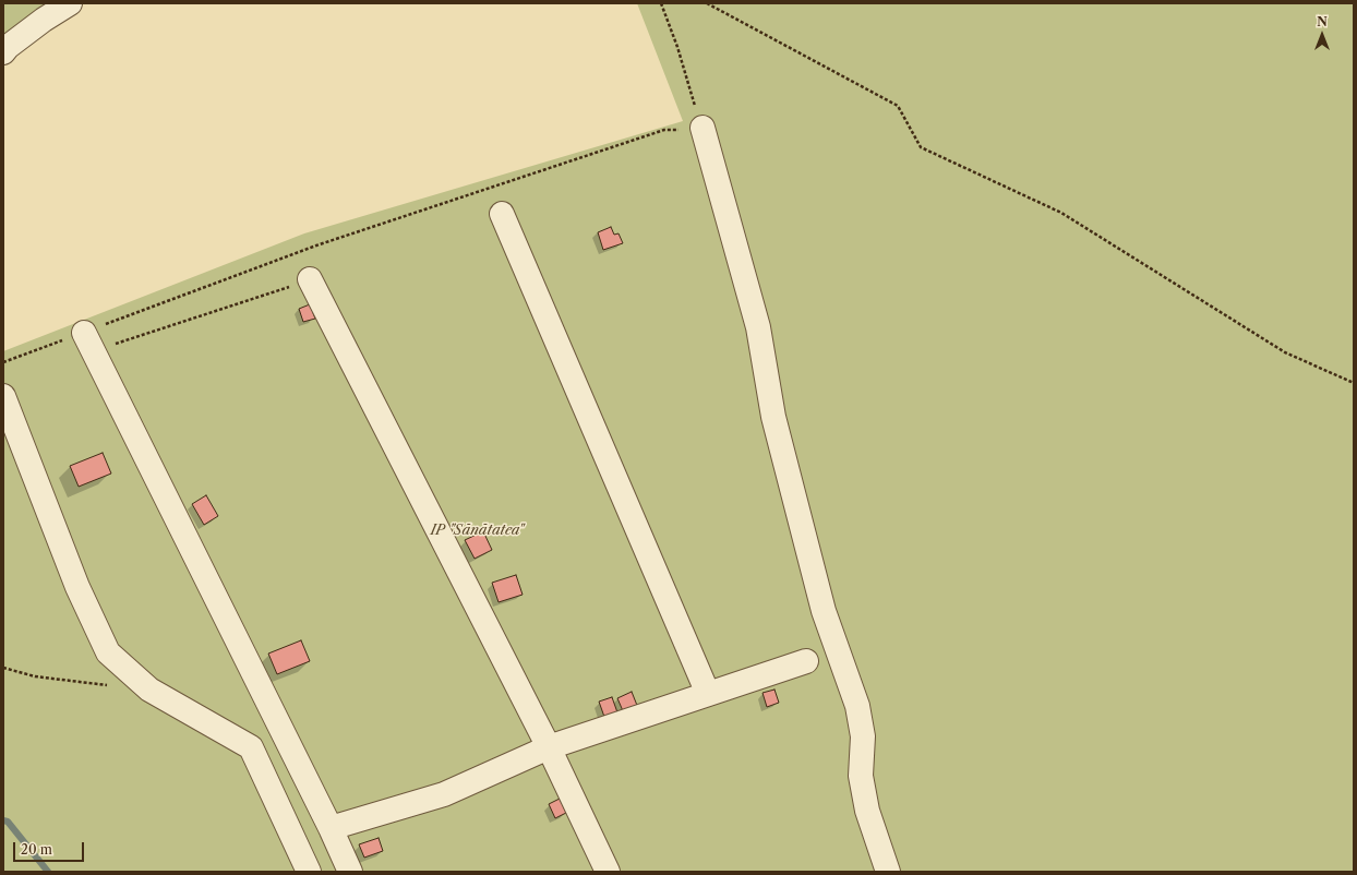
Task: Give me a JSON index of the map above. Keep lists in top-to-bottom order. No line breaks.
{"parks":["IP \"Sănătatea\""],"scale_bar":"20 m","north":"top"}
